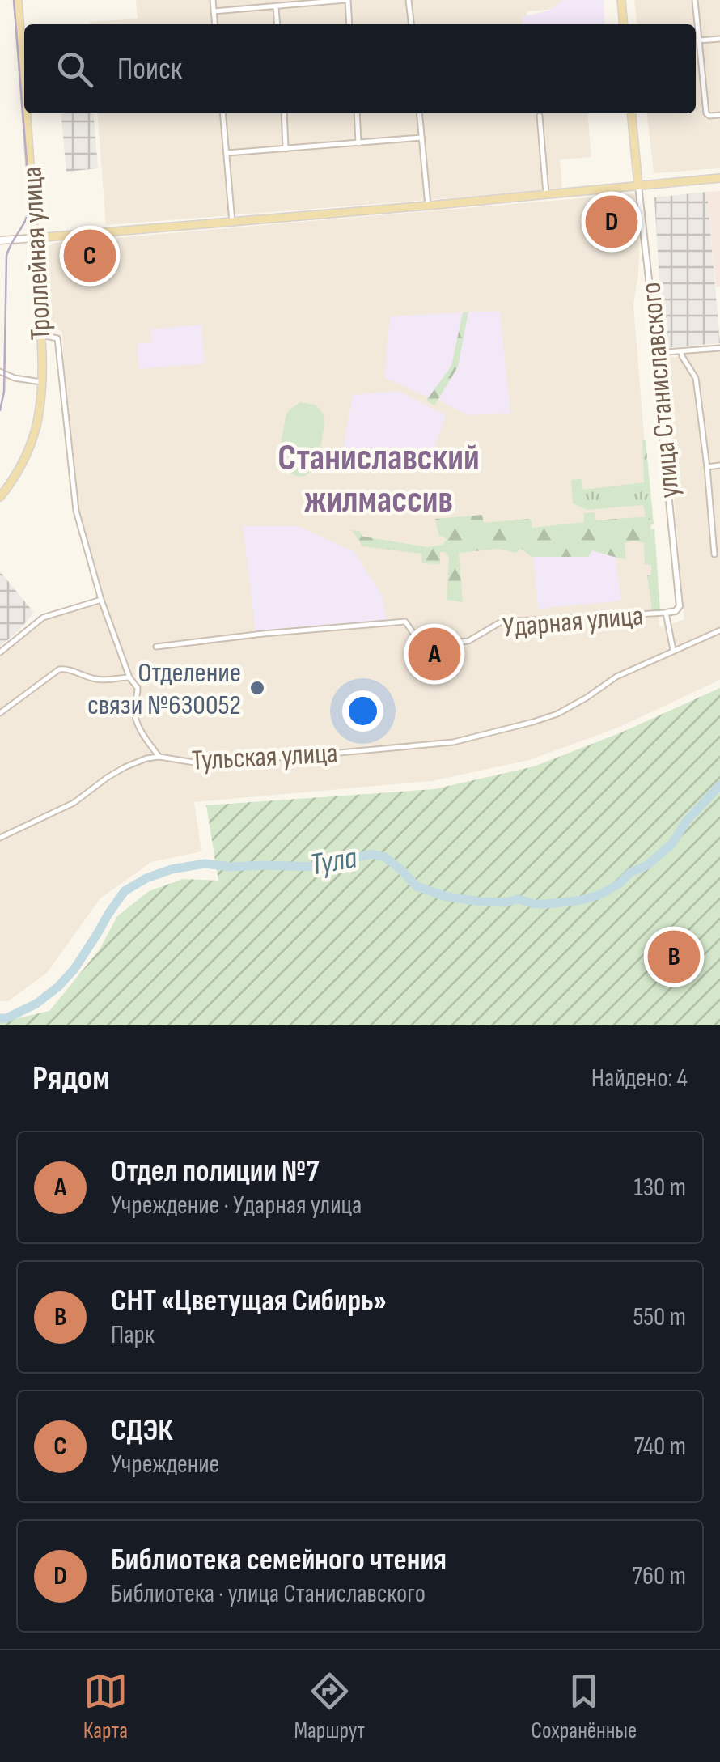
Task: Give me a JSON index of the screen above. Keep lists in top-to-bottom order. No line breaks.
{"streets":{"main road":["Троллейная улица","улица Станиславского"],"street":["Ударная улица","Тульская улица"]},"crossings":[["улица Станиславского","Ударная улица"]],"districts":["Станиславский жилмассив"],"water":["Тула"],"places":["Отделение связи №630052"],"page":{"search":"Поиск","pins":["D","C","A","B"],"heading":["Рядом","Найдено: 4"],"list":[{"mark":"A","name":"Отдел полиции №7","note":"Учреждение · Ударная улица","value":"130 m"},{"mark":"B","name":"СНТ «Цветущая Сибирь»","note":"Парк","value":"550 m"},{"mark":"C","name":"СДЭК","note":"Учреждение","value":"740 m"},{"mark":"D","name":"Библиотека семейного чтения","note":"Библиотека · улица Станиславского","value":"760 m"}],"nav":["Карта","Маршрут","Сохранённые"]}}
